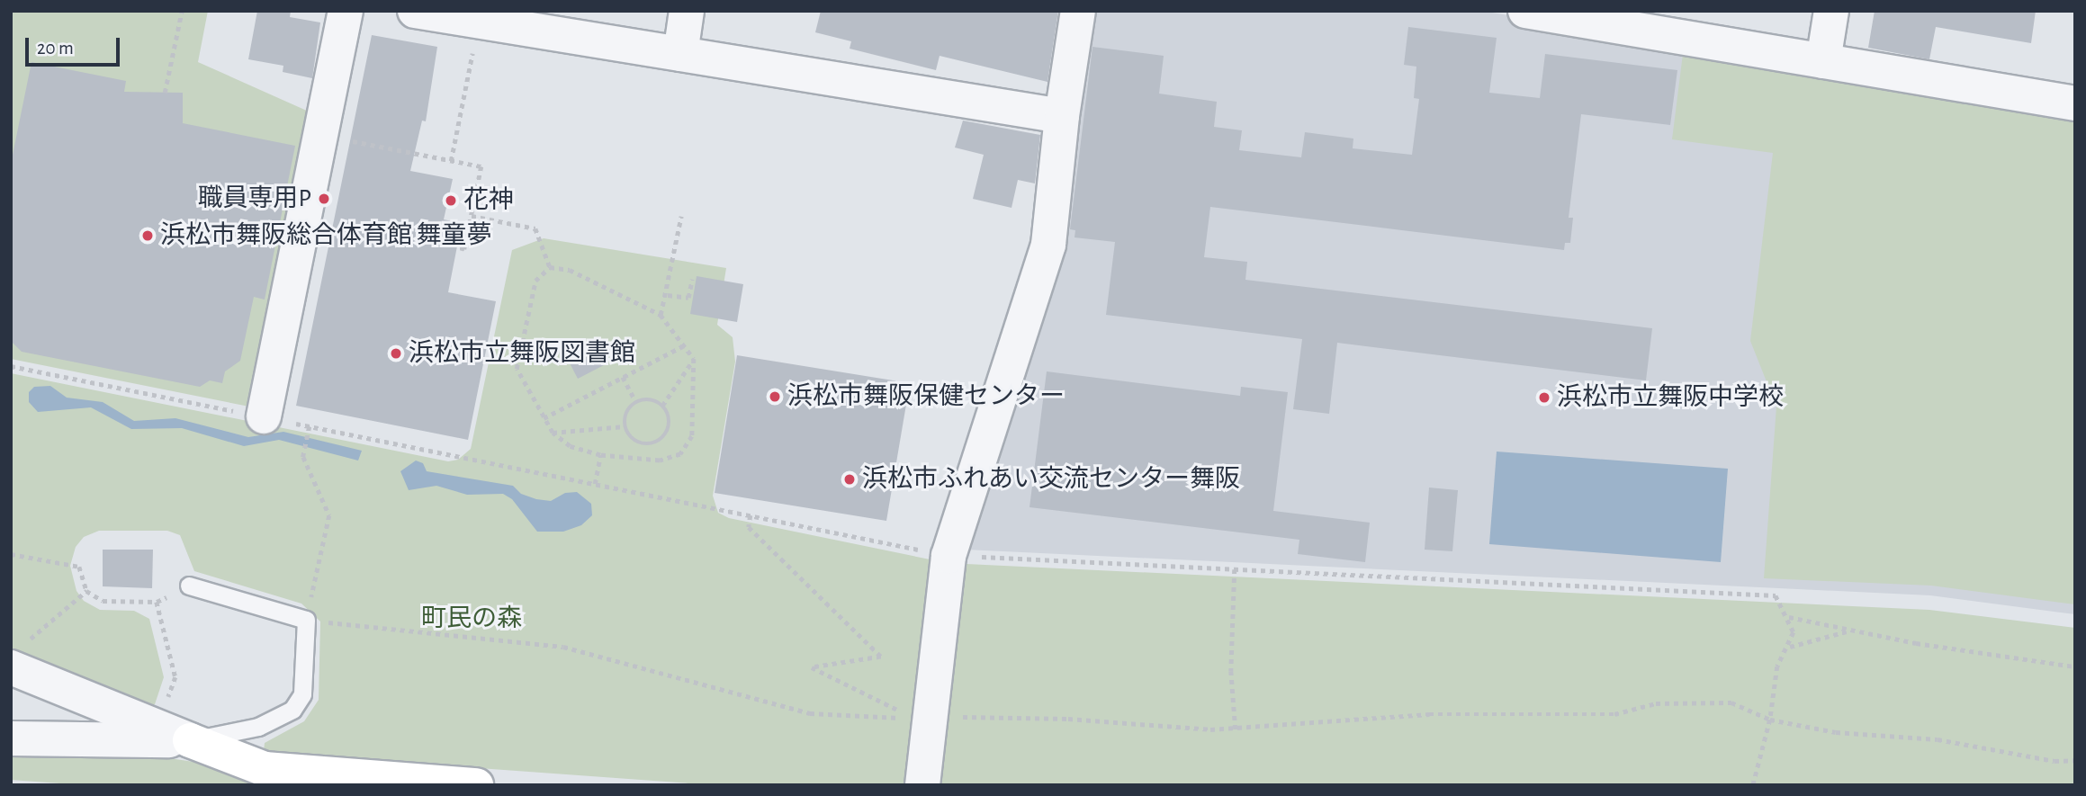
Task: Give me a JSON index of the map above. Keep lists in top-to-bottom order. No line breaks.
{"parks":["町民の森"],"places":["職員専用P","花神","浜松市舞阪総合体育館 舞童夢","浜松市立舞阪図書館","浜松市舞阪保健センター","浜松市立舞阪中学校","浜松市ふれあい交流センター舞阪"],"scale_bar":"20 m"}
